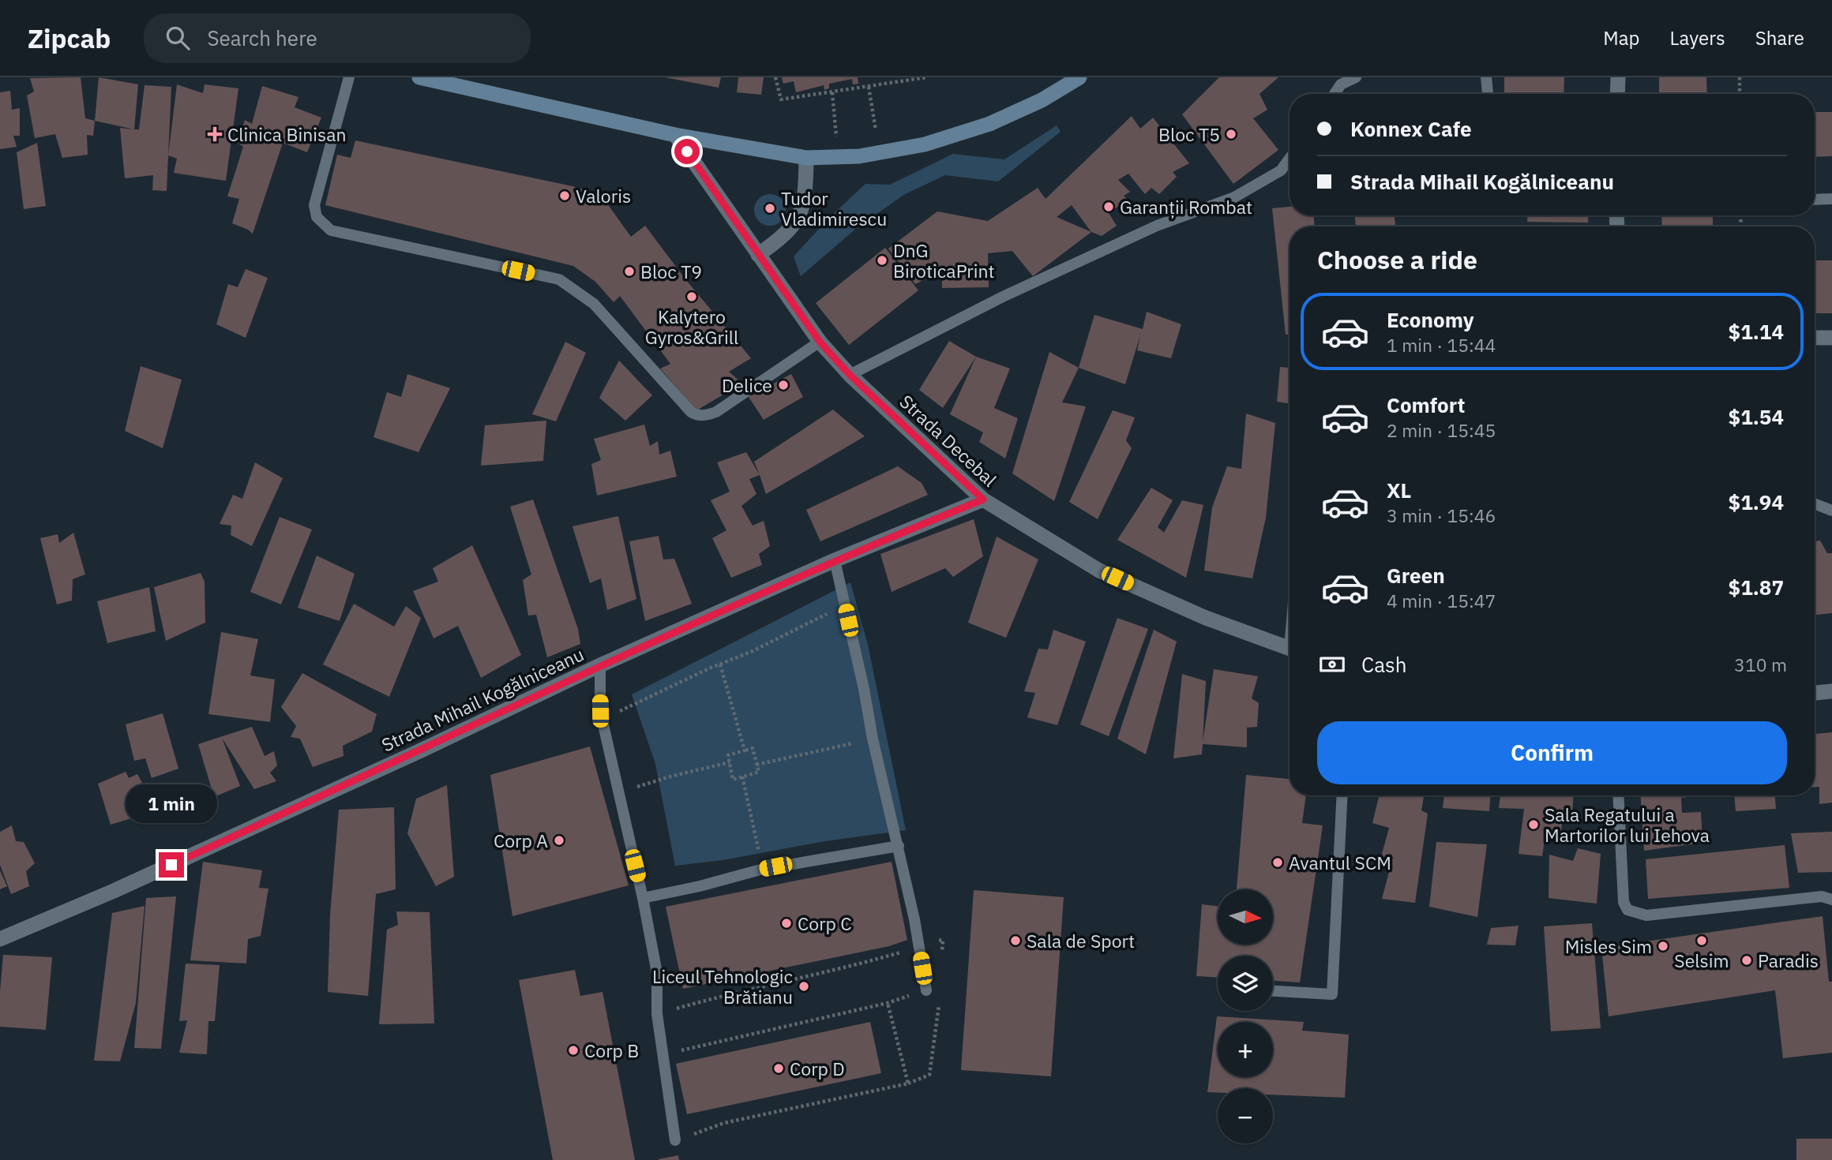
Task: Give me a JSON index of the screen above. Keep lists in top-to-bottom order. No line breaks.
{"streets":{"street":["Strada Decebal","Strada Mihail Kogălniceanu"]},"crossings":[["Strada Decebal","Strada Mihail Kogălniceanu"]],"places":{"health":["Clinica Binisan"],"other":["Bloc T5","Valoris","Garanții Rombat","Tudor Vladimirescu","DnG BiroticaPrint","Bloc T9","Kalytero Gyros&Grill","Delice","Sala Regatului a Martorilor lui Iehova","Corp A","Avantul SCM","Corp C","Sala de Sport","Selsim","Misles Sim","Paradis","Liceul Tehnologic Brătianu","Corp B","Corp D"]},"north":"right","page":{"header":"Zipcab","search":"Search here","nav":["Map","Layers","Share"],"banner":["Konnex Cafe","Strada Mihail Kogălniceanu"],"heading":"Choose a ride","list":[{"name":"Economy","note":"1 min · 15:44","value":"$1.14"},{"name":"Comfort","note":"2 min · 15:45","value":"$1.54"},{"name":"XL","note":"3 min · 15:46","value":"$1.94"},{"name":"Green","note":"4 min · 15:47","value":"$1.87"}],"pay":["Cash","310 m"],"buttons":"Confirm","bubble":"1 min","map_buttons":["+","−"]}}
